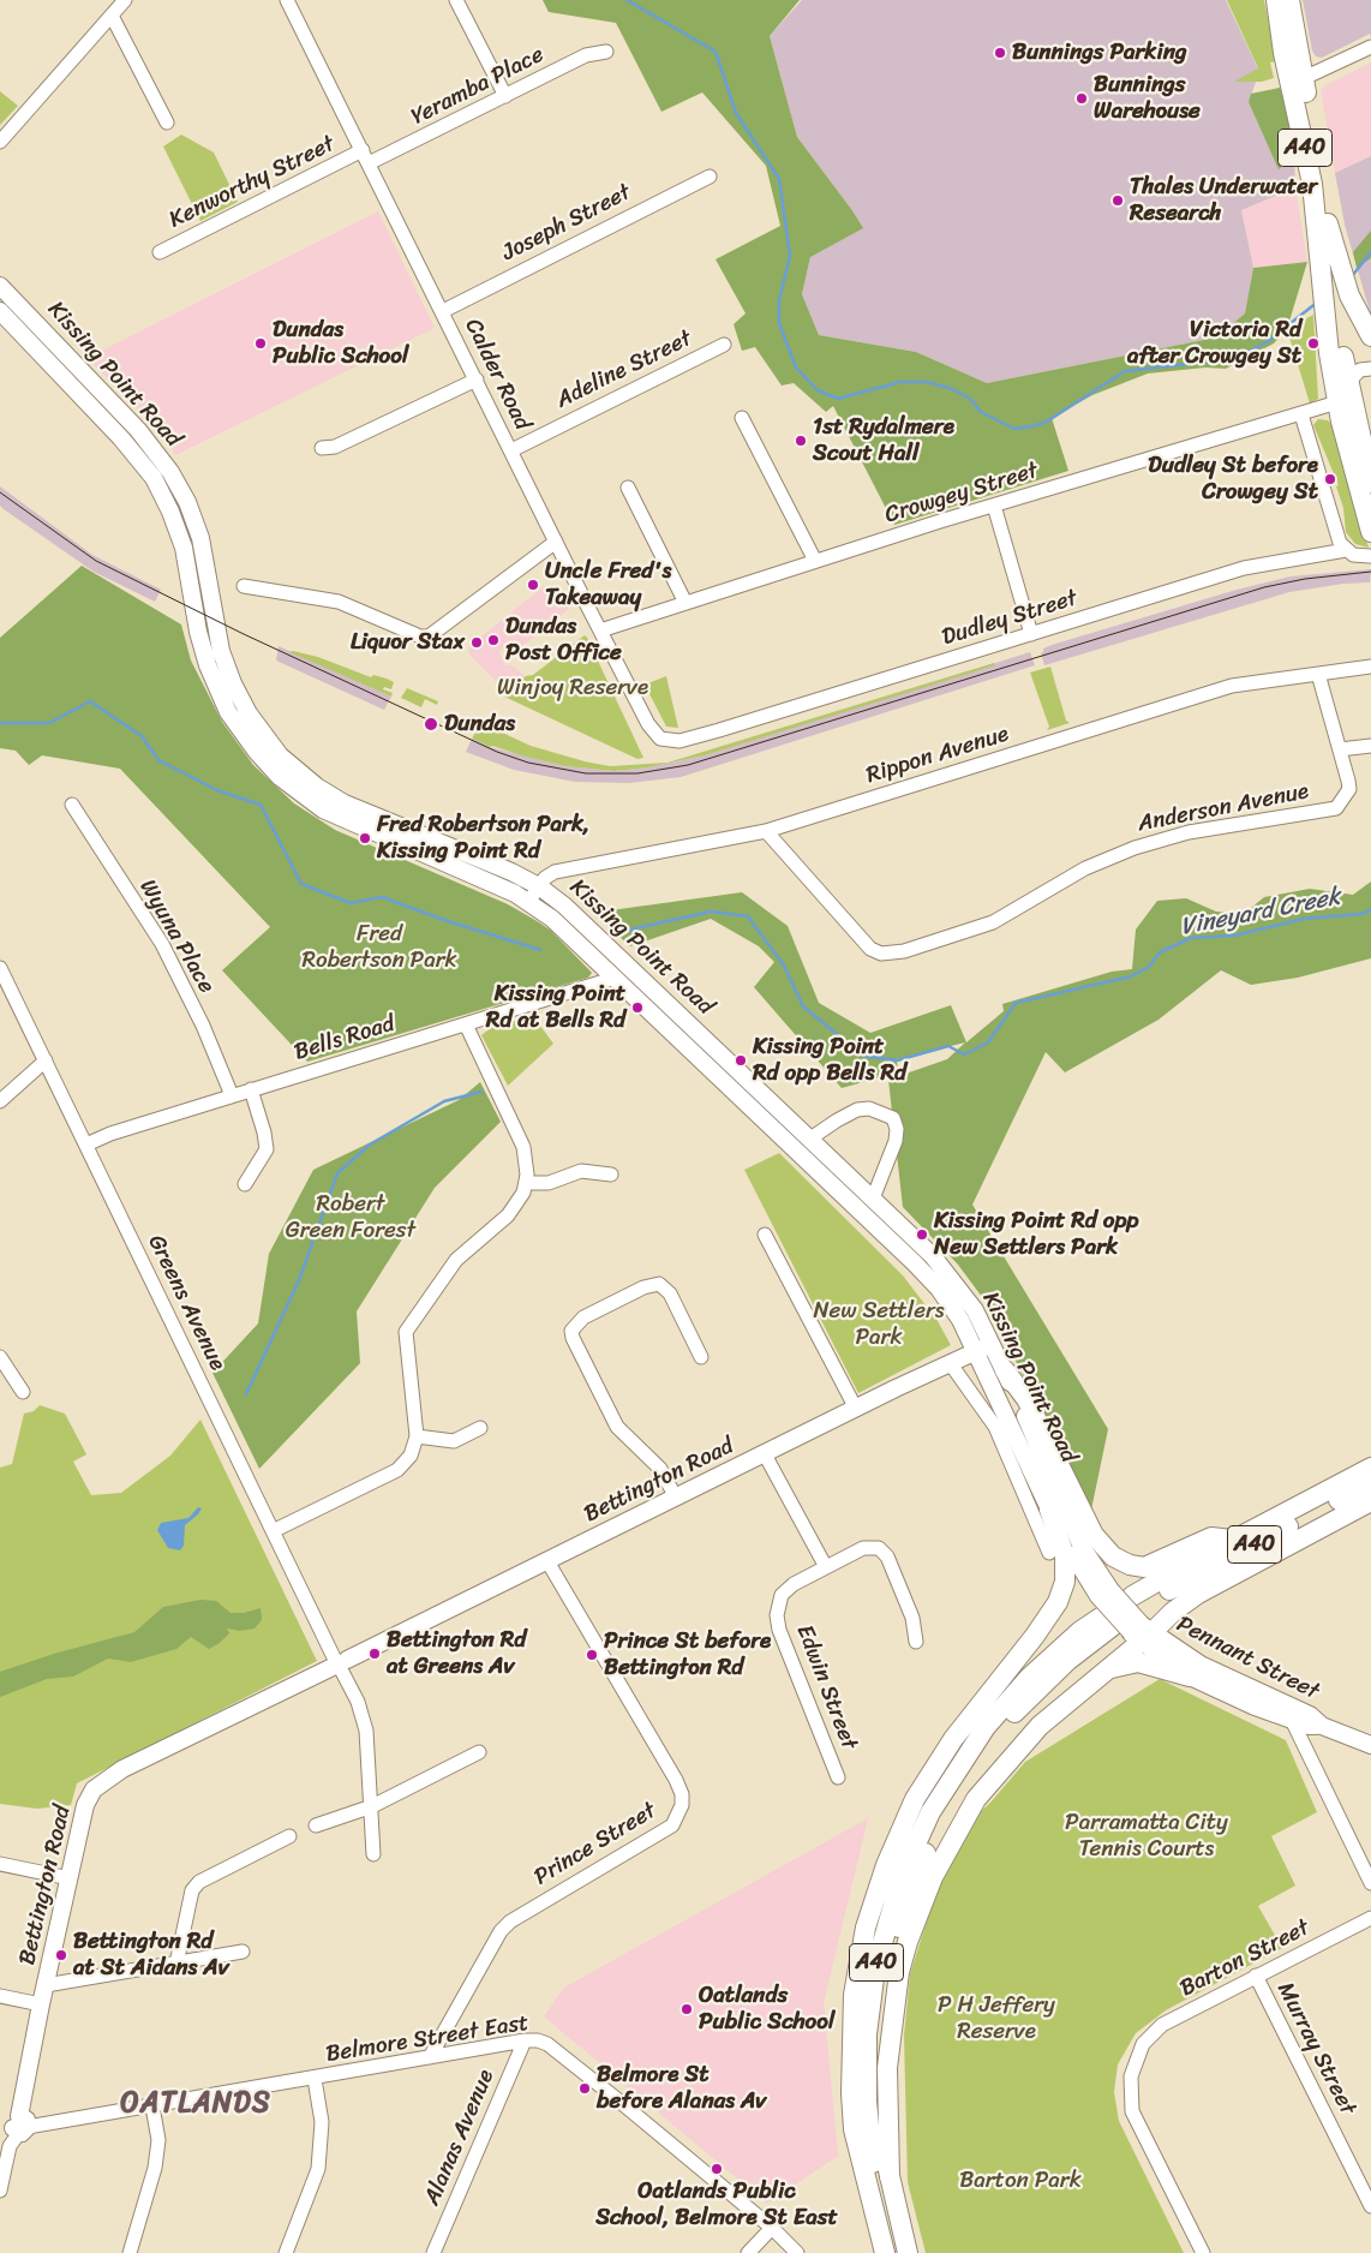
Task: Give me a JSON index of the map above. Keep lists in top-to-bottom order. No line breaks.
{"streets":{"highway":["A40"],"main road":["Kissing Point Road","Bettington Road","Pennant Street"],"street":["Yeramba Place","Kenworthy Street","Joseph Street","Adeline Street","Calder Road","Crowgey Street","Dudley Street","Rippon Avenue","Anderson Avenue","Wyuna Place","Bells Road","Greens Avenue","Edwin Street","Prince Street","Barton Street","Belmore Street East","Murray Street","Alanas Avenue"]},"crossings":[["Yeramba Place","Kenworthy Street"],["Yeramba Place","Calder Road"],["A40","Kissing Point Road"],["A40","Crowgey Street"],["A40","Pennant Street"],["Kenworthy Street","Calder Road"],["Joseph Street","Calder Road"],["Adeline Street","Calder Road"],["Kissing Point Road","Rippon Avenue"],["Kissing Point Road","Bells Road"],["Kissing Point Road","Bettington Road"],["Kissing Point Road","Pennant Street"],["Calder Road","Crowgey Street"],["Calder Road","Dudley Street"],["Rippon Avenue","Anderson Avenue"],["Wyuna Place","Bells Road"],["Bells Road","Greens Avenue"],["Greens Avenue","Bettington Road"],["Bettington Road","Prince Street"],["Bettington Road","Belmore Street East"],["Prince Street","Belmore Street East"],["Barton Street","Murray Street"],["Belmore Street East","Alanas Avenue"]],"districts":["OATLANDS"],"water":["Vineyard Creek"],"parks":["Winjoy Reserve","Fred Robertson Park","Robert Green Forest","New Settlers Park","Parramatta City Tennis Courts","P H Jeffery Reserve","Barton Park"],"places":["Bunnings Parking","Bunnings Warehouse","Thales Underwater Research","Dundas Public School","Victoria Rd after Crowgey St","1st Rydalmere Scout Hall","Dudley St before Crowgey St","Uncle Fred's Takeaway","Dundas Post Office","Liquor Stax","Dundas","Fred Robertson Park, Kissing Point Rd","Kissing Point Rd at Bells Rd","Kissing Point Rd opp Bells Rd","Kissing Point Rd opp New Settlers Park","Bettington Rd at Greens Av","Prince St before Bettington Rd","Bettington Rd at St Aidans Av","Oatlands Public School","Belmore St before Alanas Av","Oatlands Public School, Belmore St East"]}
